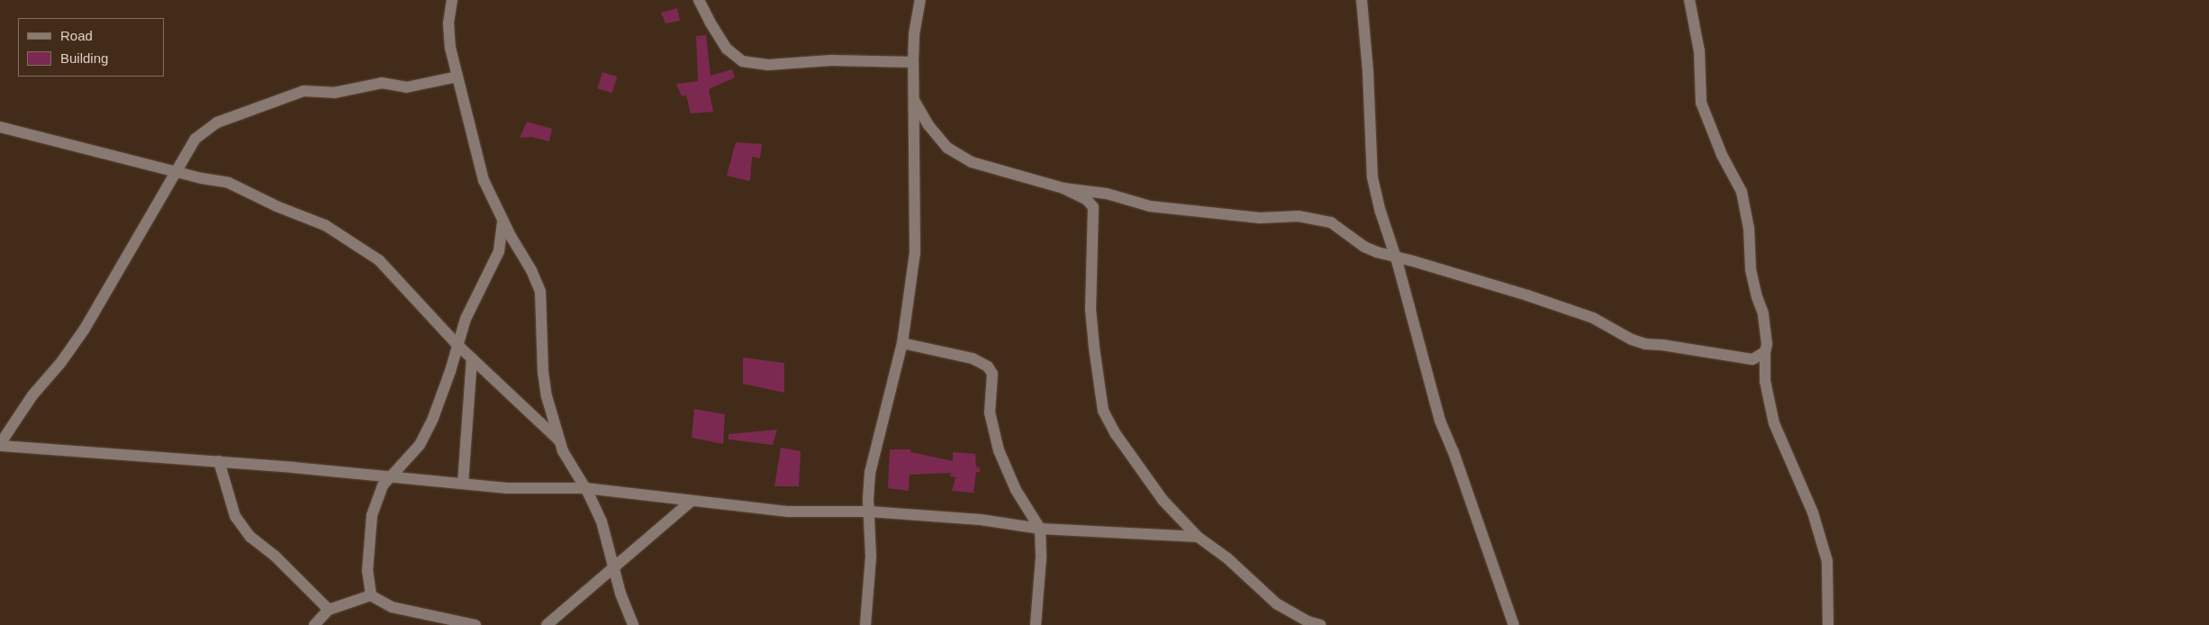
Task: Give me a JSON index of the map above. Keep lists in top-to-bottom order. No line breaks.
{"legend":["Road","Building"]}
